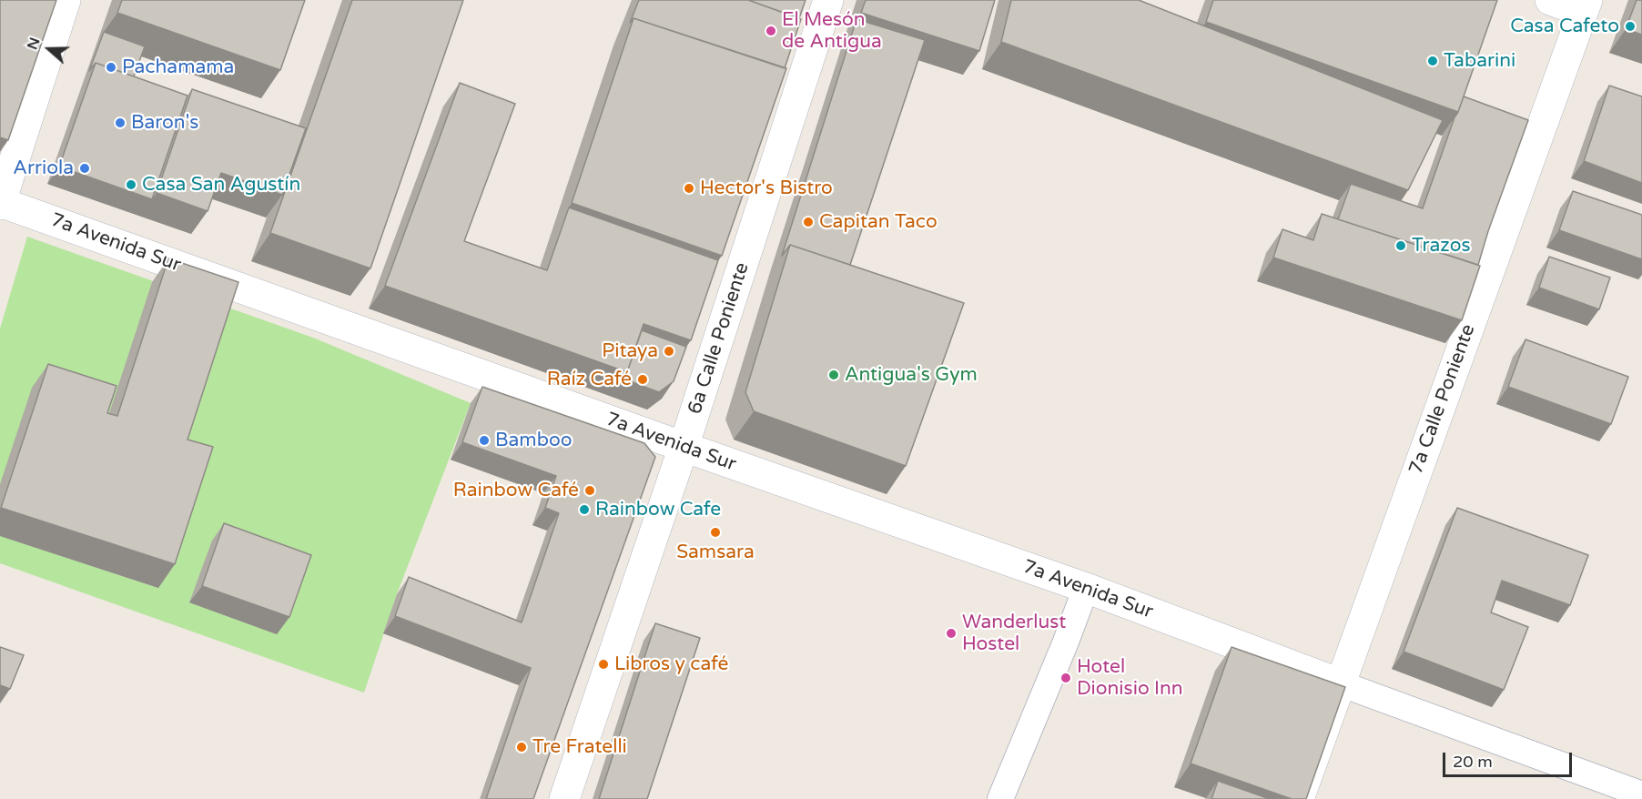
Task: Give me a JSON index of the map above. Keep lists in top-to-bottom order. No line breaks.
{"streets":{"street":["7a Avenida Sur","6a Calle Poniente","7a Calle Poniente"]},"crossings":[["7a Avenida Sur","6a Calle Poniente"],["7a Avenida Sur","7a Calle Poniente"]],"places":["Casa Cafeto","El Mesón de Antigua","Tabarini","Pachamama","Baron's","Arriola","Casa San Agustín","Hector's Bistro","Capitan Taco","Trazos","Pitaya","Antigua's Gym","Raíz Café","Bamboo","Rainbow Café","Rainbow Cafe","Samsara","Wanderlust Hostel","Libros y café","Hotel Dionisio Inn","Tre Fratelli"],"scale_bar":"20 m","north":"left"}
